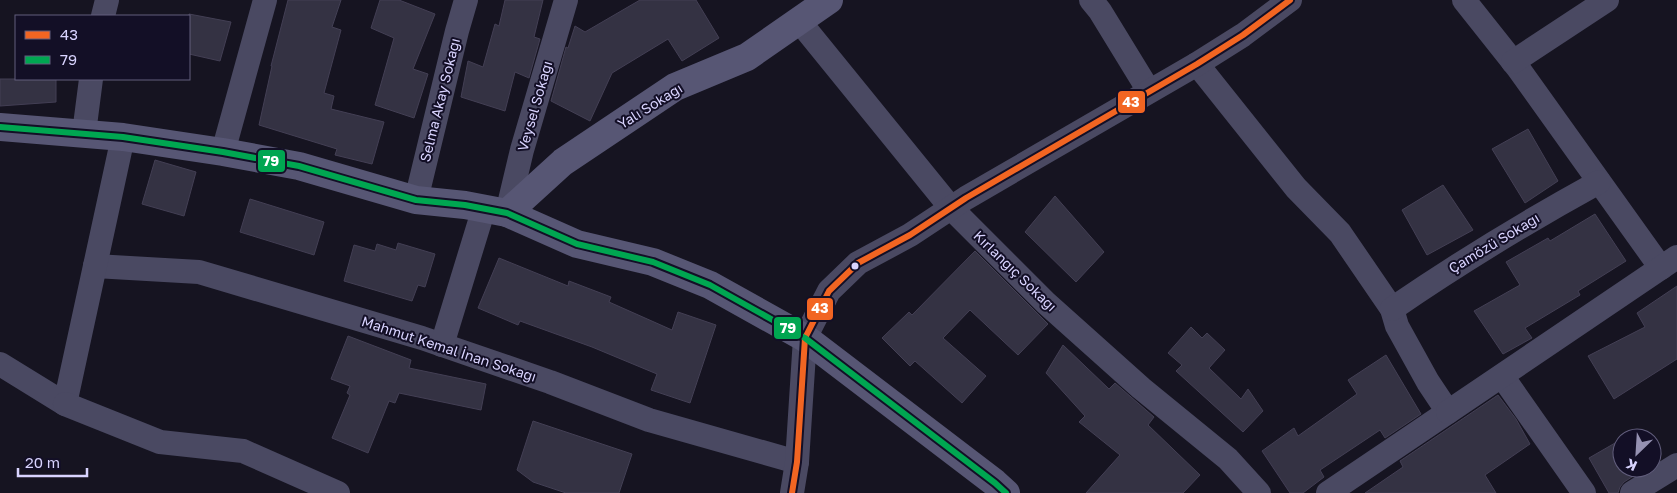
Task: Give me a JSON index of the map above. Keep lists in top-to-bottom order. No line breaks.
{"streets":{"street":["Selma Akay Sokağı","Veysel Sokağı","Yalı Sokağı","Çamözü Sokağı","Kırlangıç Sokağı","Mahmut Kemal İnan Sokağı"]},"crossings":[["Veysel Sokağı","Yalı Sokağı"],["Veysel Sokağı","Mahmut Kemal İnan Sokağı"],["Yalı Sokağı","Kırlangıç Sokağı"]],"lines":["transit line 43","transit line 79"],"legend":["43","79"],"scale_bar":"20 m","north":"bottom left"}
